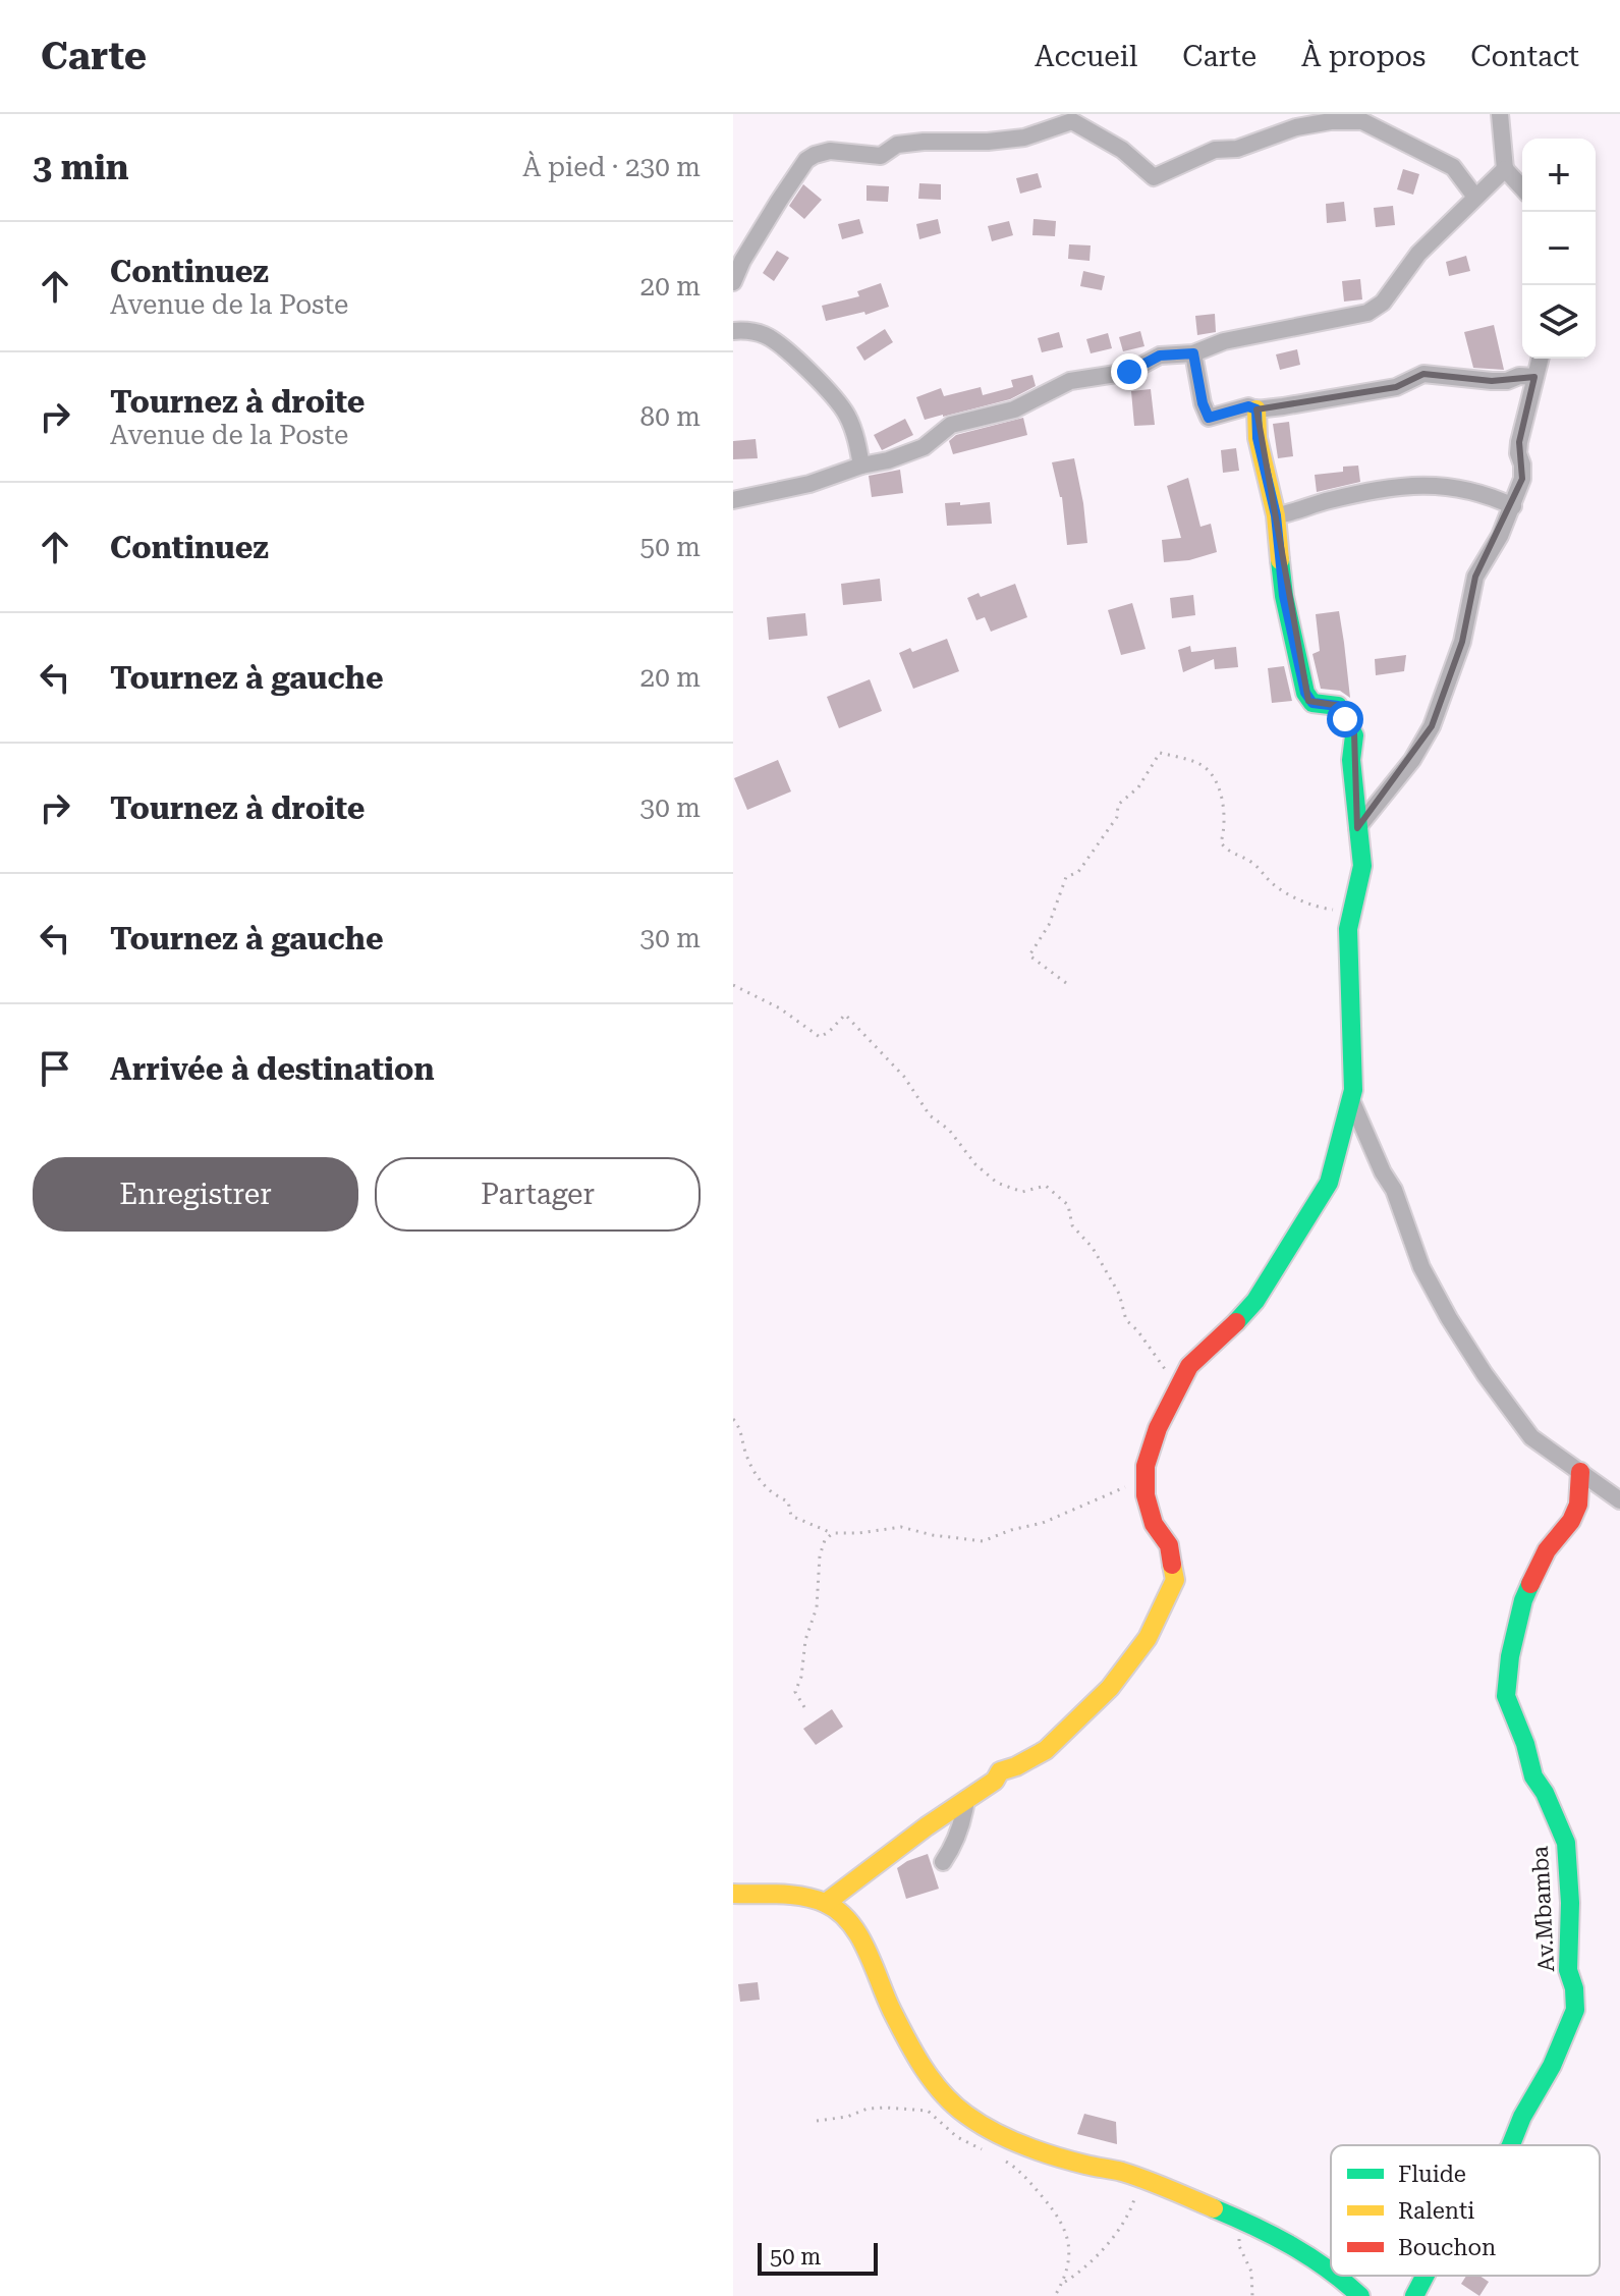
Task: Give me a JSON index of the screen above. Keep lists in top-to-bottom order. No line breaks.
{"streets":{"street":["Av.Mbamba"]},"legend":["Fluide","Ralenti","Bouchon"],"scale_bar":"50 m","page":{"header":"Carte","nav":["Accueil","Carte","À propos","Contact"],"heading":["3 min","À pied · 230 m"],"map_buttons":["+","−"],"list":[["Continuez","Avenue de la Poste","20 m"],["Tournez à droite","Avenue de la Poste","80 m"],["Continuez","50 m"],["Tournez à gauche","20 m"],["Tournez à droite","30 m"],["Tournez à gauche","30 m"],"Arrivée à destination"],"buttons":["Enregistrer","Partager"],"scale":"50 m"}}
